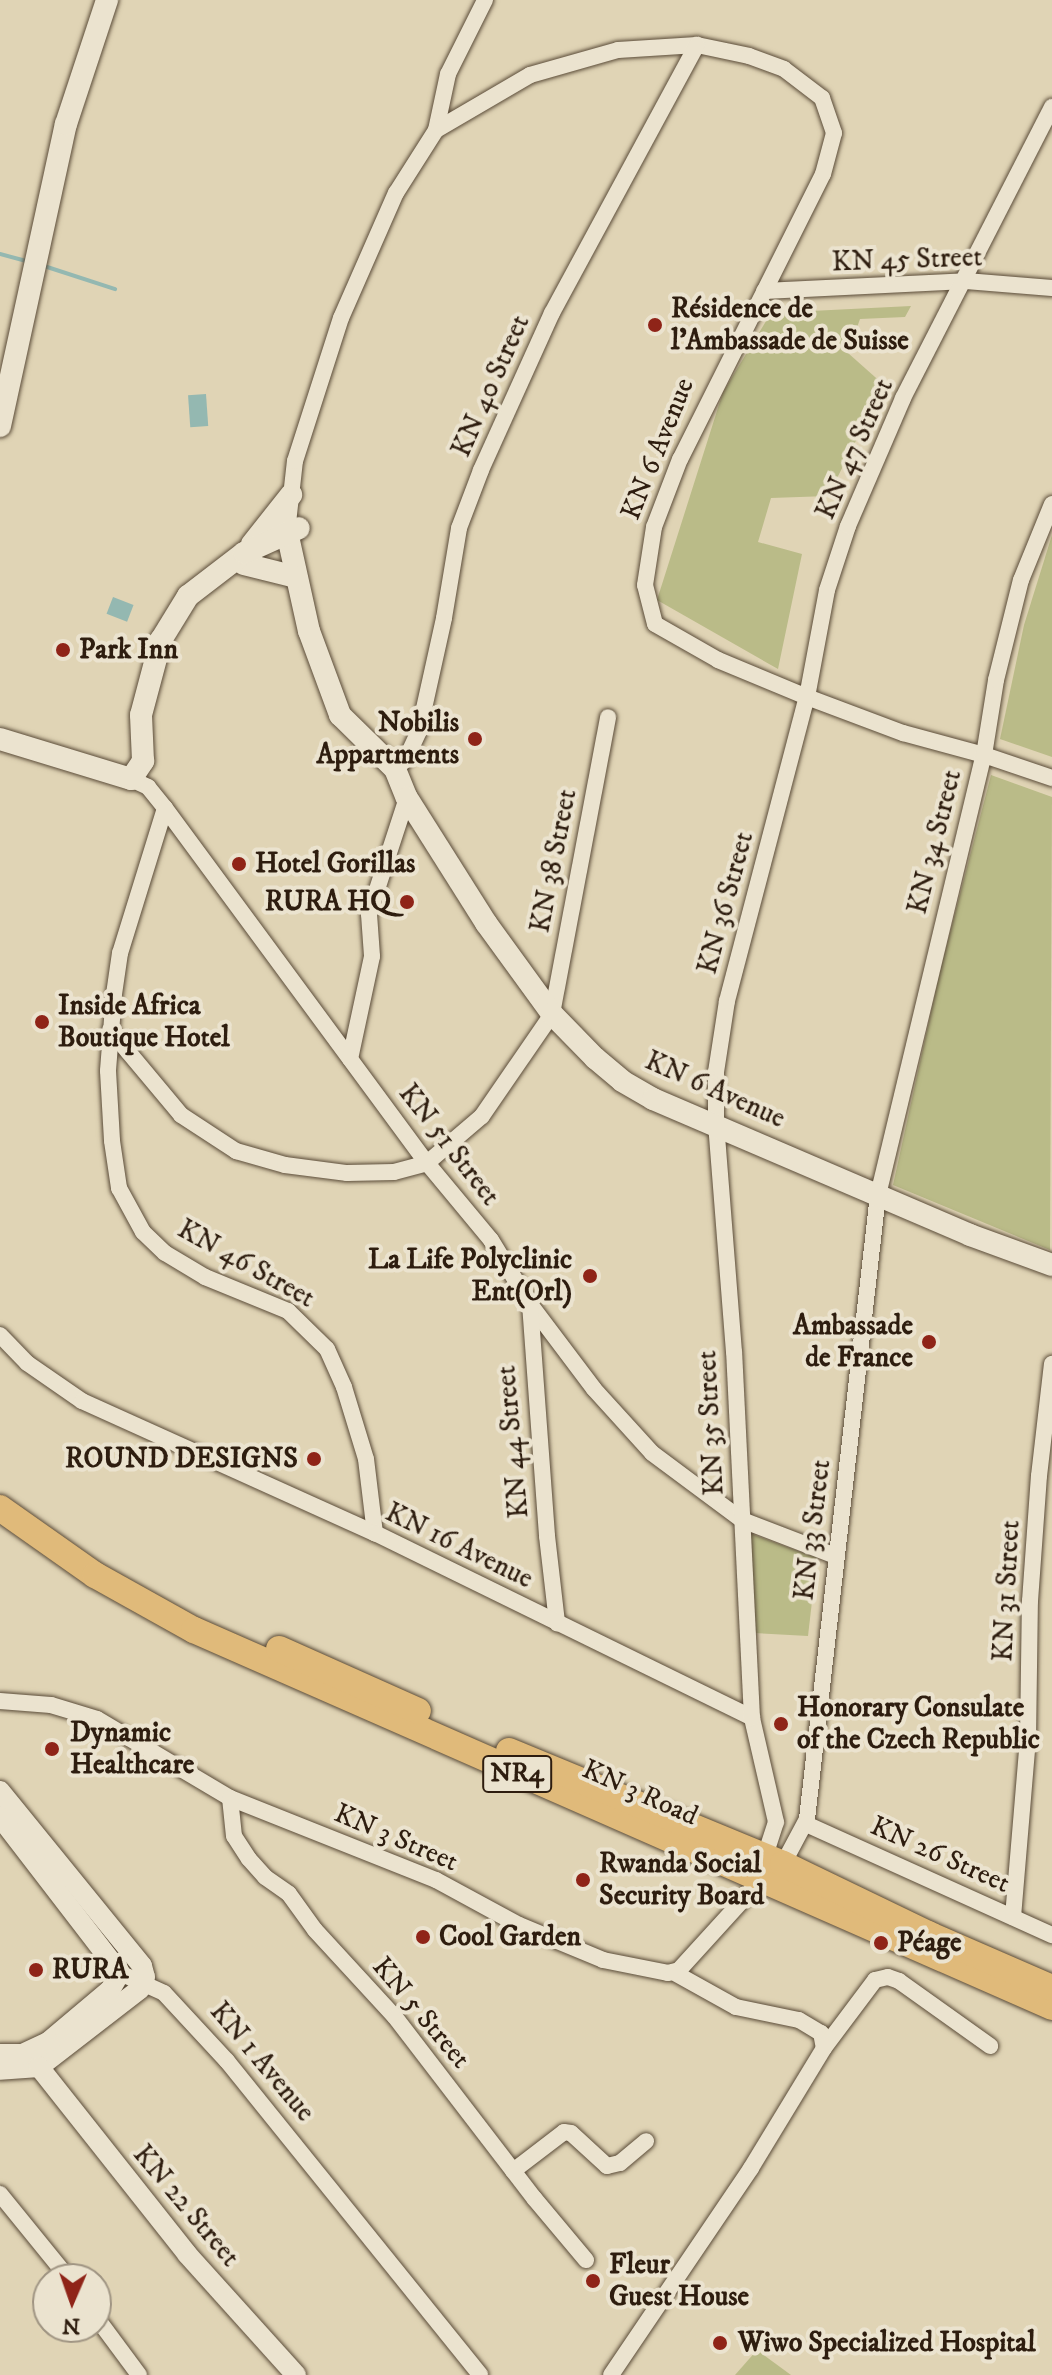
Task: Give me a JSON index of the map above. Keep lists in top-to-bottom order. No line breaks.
{"streets":{"highway":["NR4","KN 3 Road"],"main road":["KN 6 Avenue"],"street":["KN 45 Street","KN 40 Street","KN 47 Street","KN 34 Street","KN 38 Street","KN 36 Street","KN 51 Street","KN 46 Street","KN 35 Street","KN 44 Street","KN 33 Street","KN 16 Avenue","KN 31 Street","KN 3 Street","KN 26 Street","KN 5 Street","KN 1 Avenue","KN 22 Street"]},"crossings":[["KN 45 Street","KN 6 Avenue"],["KN 45 Street","KN 47 Street"],["KN 40 Street","KN 6 Avenue"],["KN 6 Avenue","KN 47 Street"],["KN 6 Avenue","KN 34 Street"],["KN 6 Avenue","KN 38 Street"],["KN 6 Avenue","KN 36 Street"],["KN 6 Avenue","KN 35 Street"],["KN 6 Avenue","KN 33 Street"],["KN 47 Street","KN 36 Street"],["KN 34 Street","KN 33 Street"],["KN 36 Street","KN 35 Street"],["KN 51 Street","KN 46 Street"],["KN 51 Street","KN 35 Street"],["KN 51 Street","KN 44 Street"],["KN 51 Street","KN 33 Street"],["KN 46 Street","KN 16 Avenue"],["KN 35 Street","KN 16 Avenue"],["KN 44 Street","KN 16 Avenue"],["KN 33 Street","KN 3 Road"],["KN 33 Street","KN 26 Street"],["KN 31 Street","KN 26 Street"],["KN 3 Street","KN 5 Street"]],"places":["Résidence de l'Ambassade de Suisse","Park Inn","Nobilis Appartments","Hotel Gorillas","RURA HQ","Inside Africa Boutique Hotel","La Life Polyclinic Ent(Orl)","Ambassade de France","ROUND DESIGNS","Honorary Consulate of the Czech Republic","Dynamic Healthcare","Rwanda Social Security Board","Cool Garden","Péage","RURA","Fleur Guest House","Wiwo Specialized Hospital"],"north":"bottom"}
